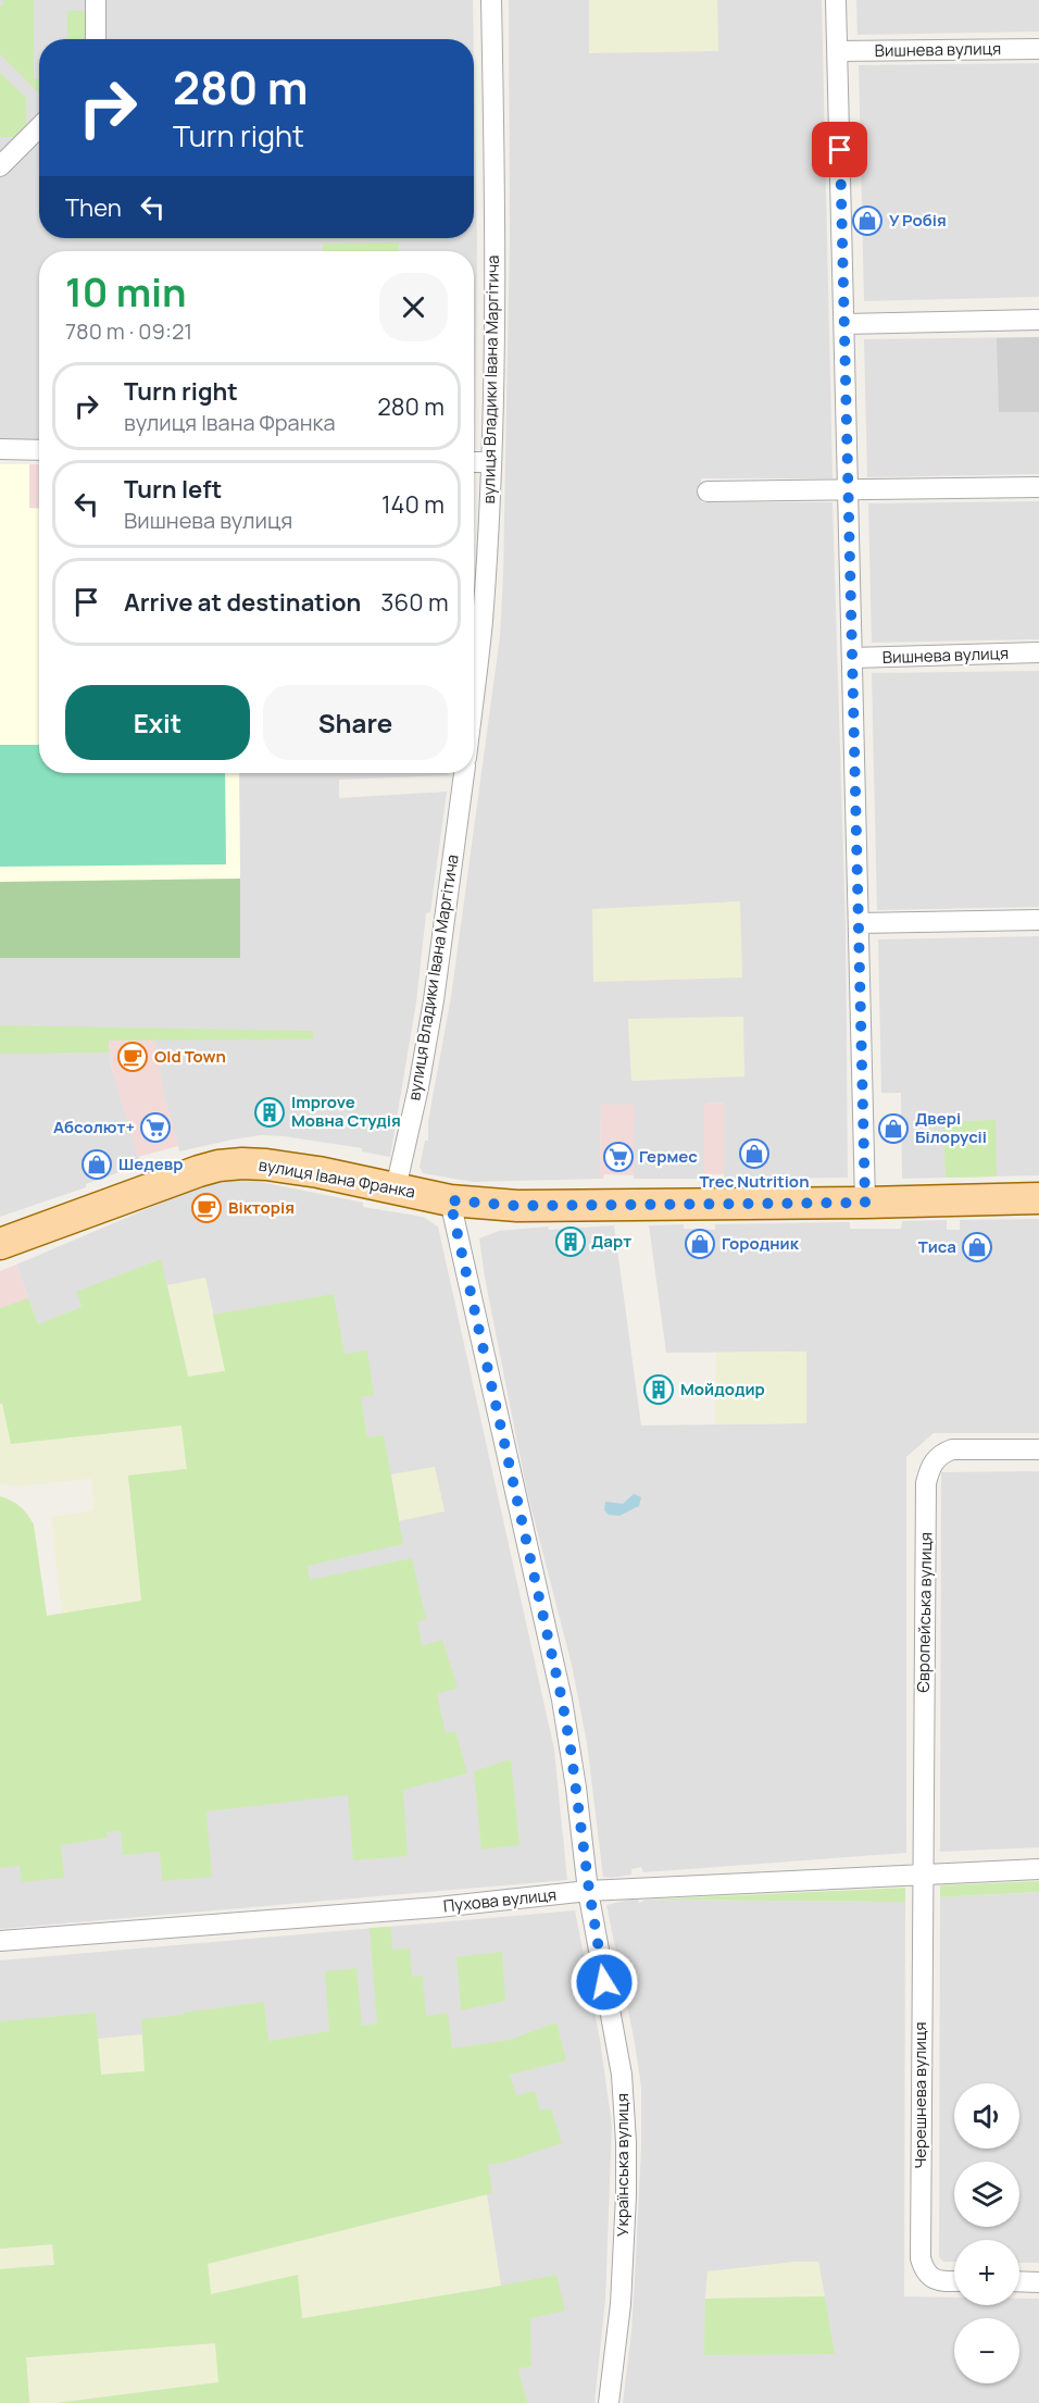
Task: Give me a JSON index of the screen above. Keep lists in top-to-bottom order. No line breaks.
{"streets":{"main road":["вулиця Івана Франка"],"street":["Вишнева вулиця","вулиця Владики Івана Маргітича","Європейська вулиця","Пухова вулиця","Черешнева вулиця","Українська вулиця"]},"crossings":[["вулиця Владики Івана Маргітича","вулиця Івана Франка"],["вулиця Івана Франка","Українська вулиця"],["Європейська вулиця","Пухова вулиця"],["Європейська вулиця","Черешнева вулиця"],["Пухова вулиця","Черешнева вулиця"],["Пухова вулиця","Українська вулиця"]],"places":{"shop":["У Робія","Двері Білорусіі","Trec Nutrition","Шедевр","Городник","Тиса"],"cafe":["Old Town","Вікторія"],"building":["Improve Мовна Студія","Дарт","Мойдодир"],"supermarket":["Абсолют+","Гермес"]},"page":{"turn":["280 m","Turn right"],"then":"Then","heading":["10 min","780 m · 09:21"],"list":[{"name":"Turn right","note":"вулиця Івана Франка","value":"280 m"},{"name":"Turn left","note":"Вишнева вулиця","value":"140 m"},{"name":"Arrive at destination","value":"360 m"}],"buttons":["Exit","Share"],"map_buttons":["+","−"]}}
